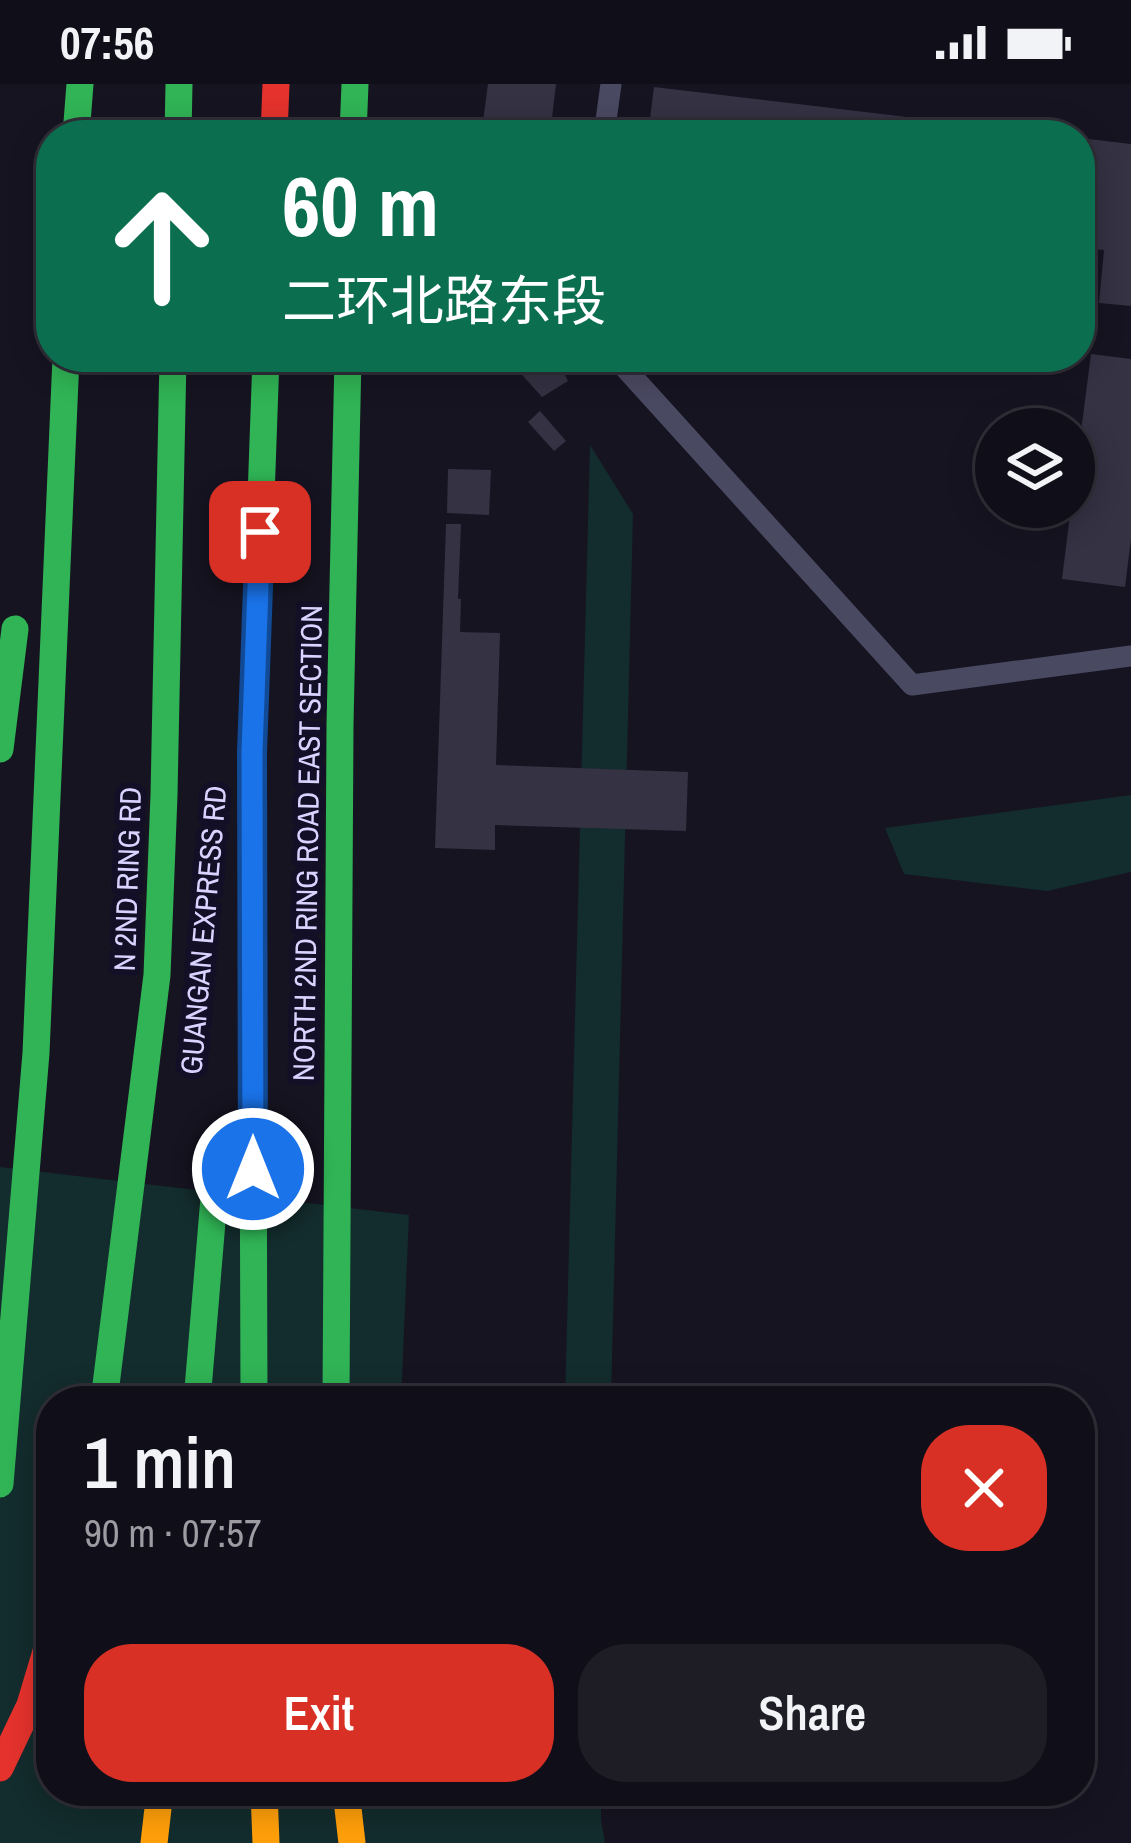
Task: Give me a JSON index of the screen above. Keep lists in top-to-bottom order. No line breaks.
{"streets":{"main road":["NORTH 2ND RING ROAD EAST SECTION","N 2ND RING RD","GUANGAN EXPRESS RD"]},"page":{"status":"07:56","turn":["60 m","二环北路东段"],"heading":["1 min","90 m · 07:57"],"buttons":["Exit","Share"]}}
